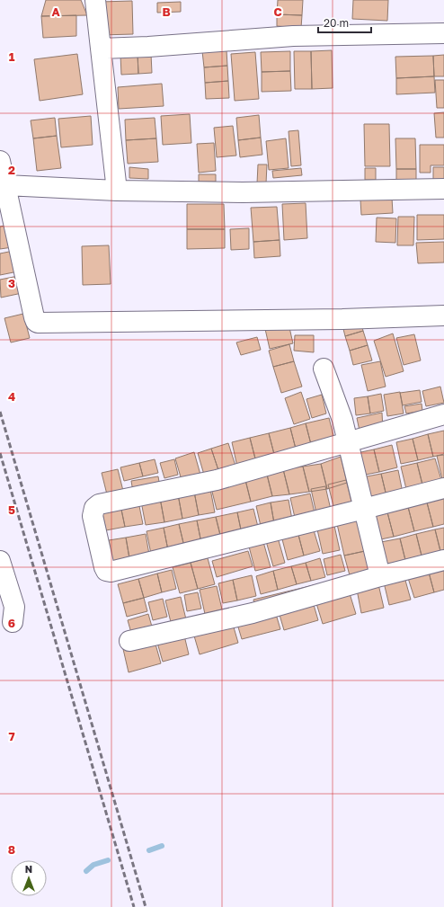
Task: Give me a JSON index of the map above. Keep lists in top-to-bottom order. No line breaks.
{"scale_bar":"20 m","north":"top","grid":{"columns":["A","B","C"],"rows":["1","2","3","4","5","6","7","8"]}}
